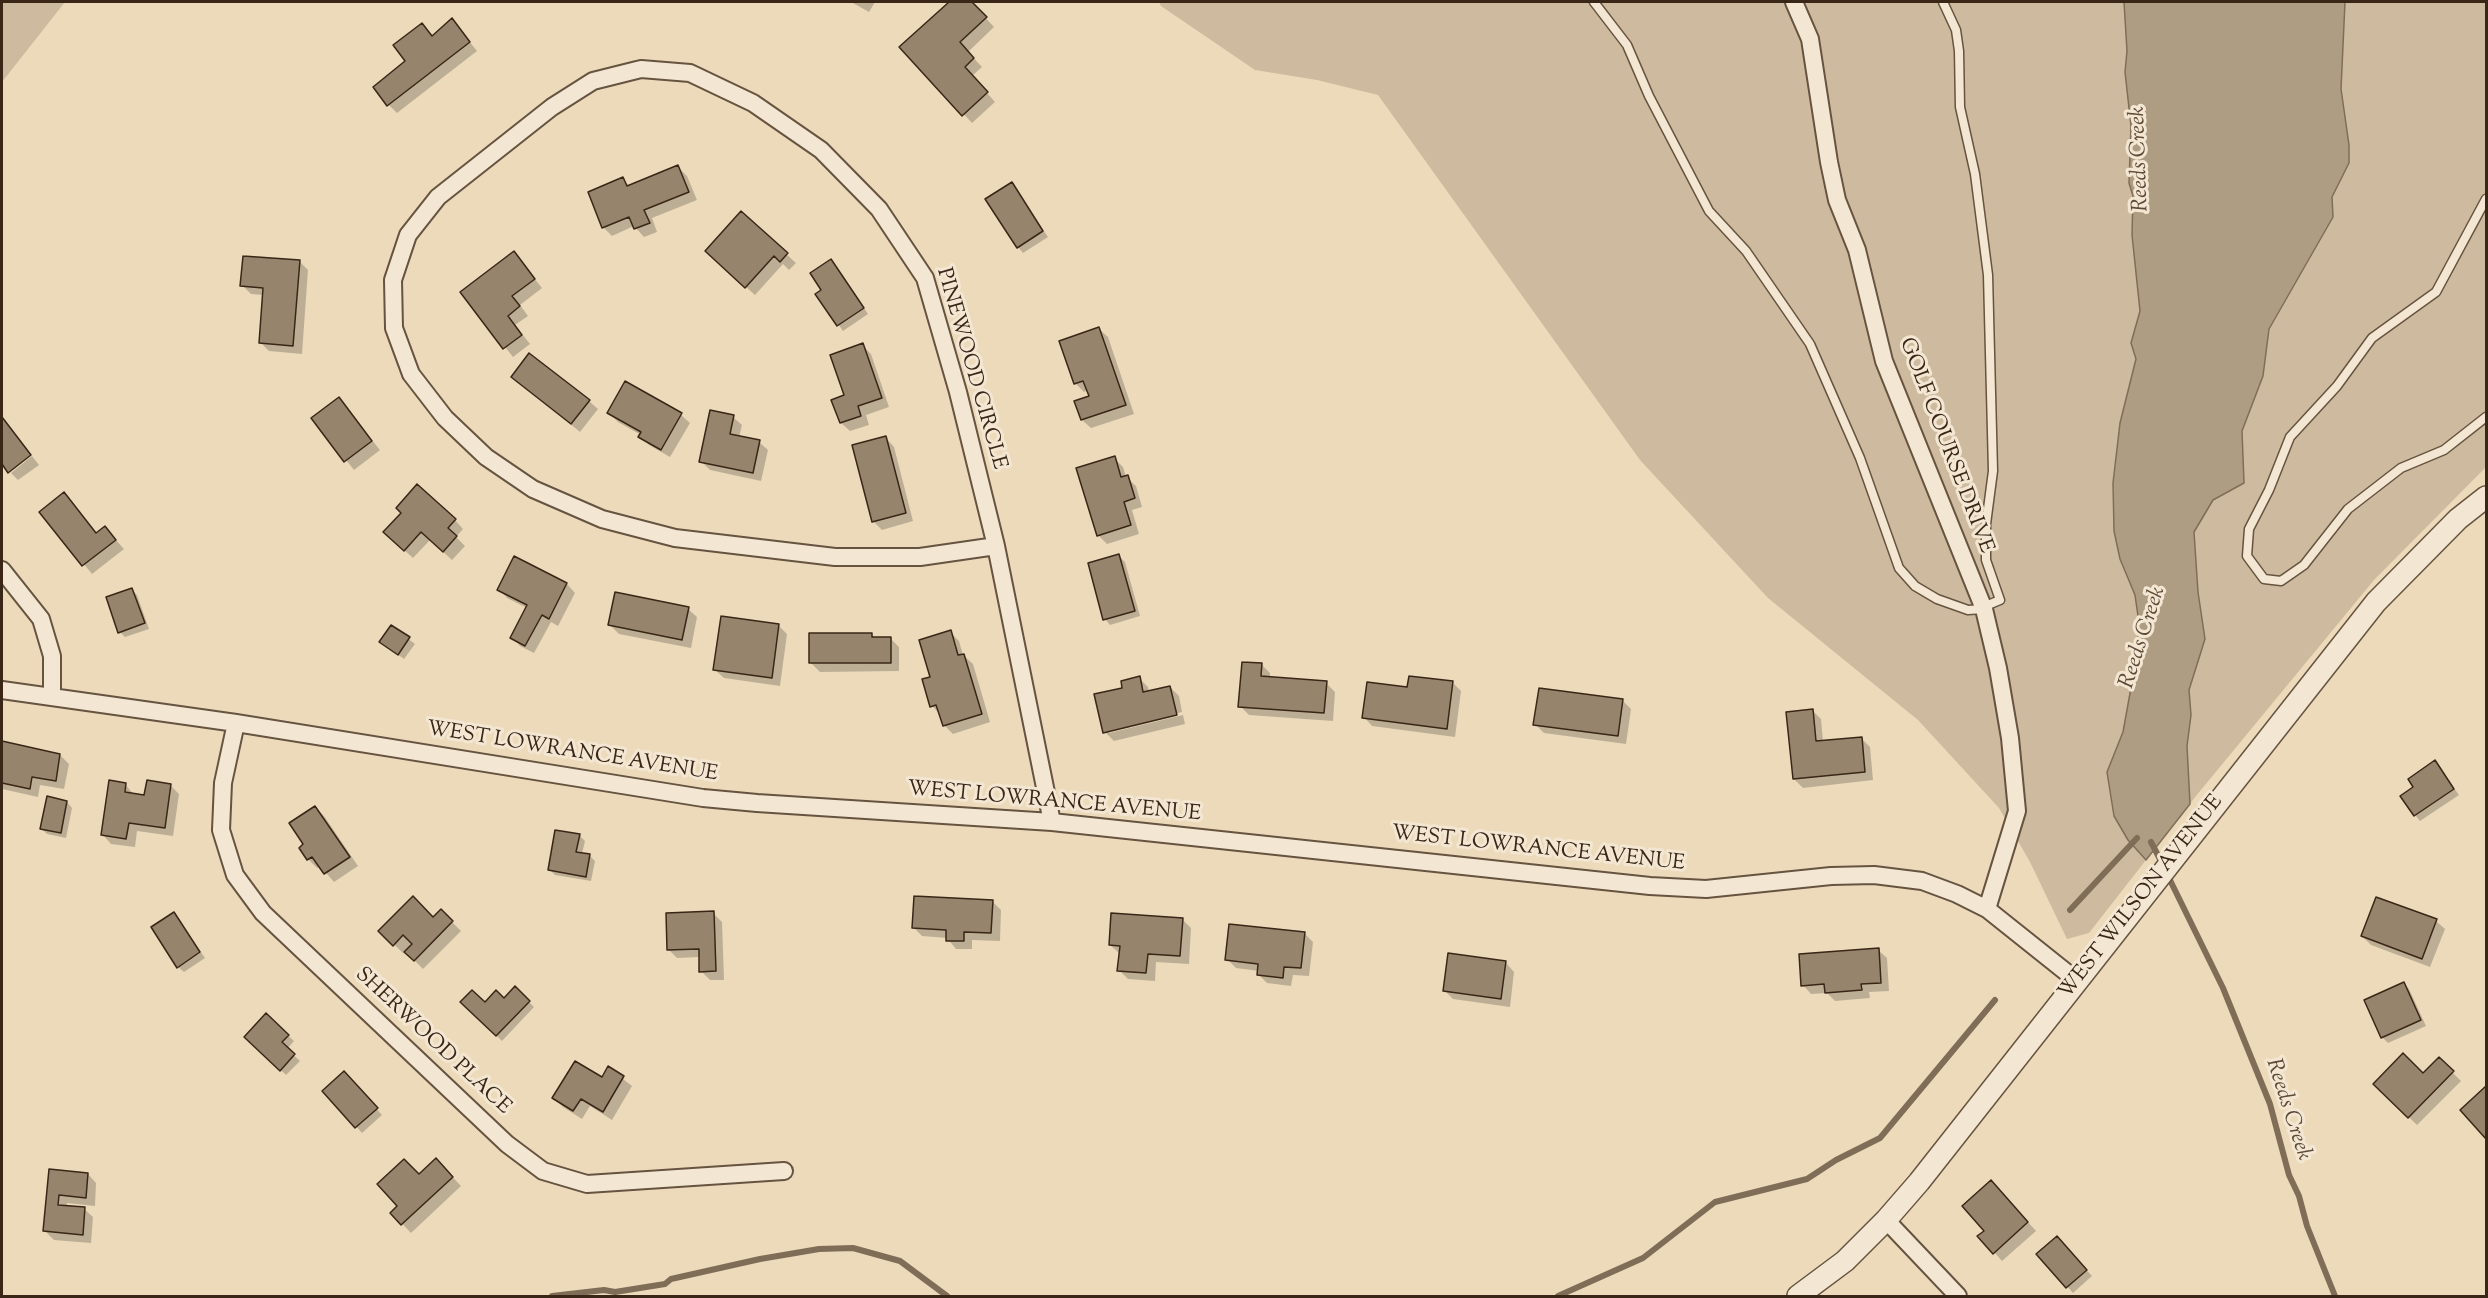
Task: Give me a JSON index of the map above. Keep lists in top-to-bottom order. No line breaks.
{"streets":{"street":["PINEWOOD CIRCLE","GOLF COURSE DRIVE","WEST LOWRANCE AVENUE","WEST WILSON AVENUE","SHERWOOD PLACE"]},"crossings":[["PINEWOOD CIRCLE","WEST LOWRANCE AVENUE"],["GOLF COURSE DRIVE","WEST LOWRANCE AVENUE"],["WEST LOWRANCE AVENUE","WEST WILSON AVENUE"],["WEST LOWRANCE AVENUE","SHERWOOD PLACE"]],"water":["Reeds Creek"]}
